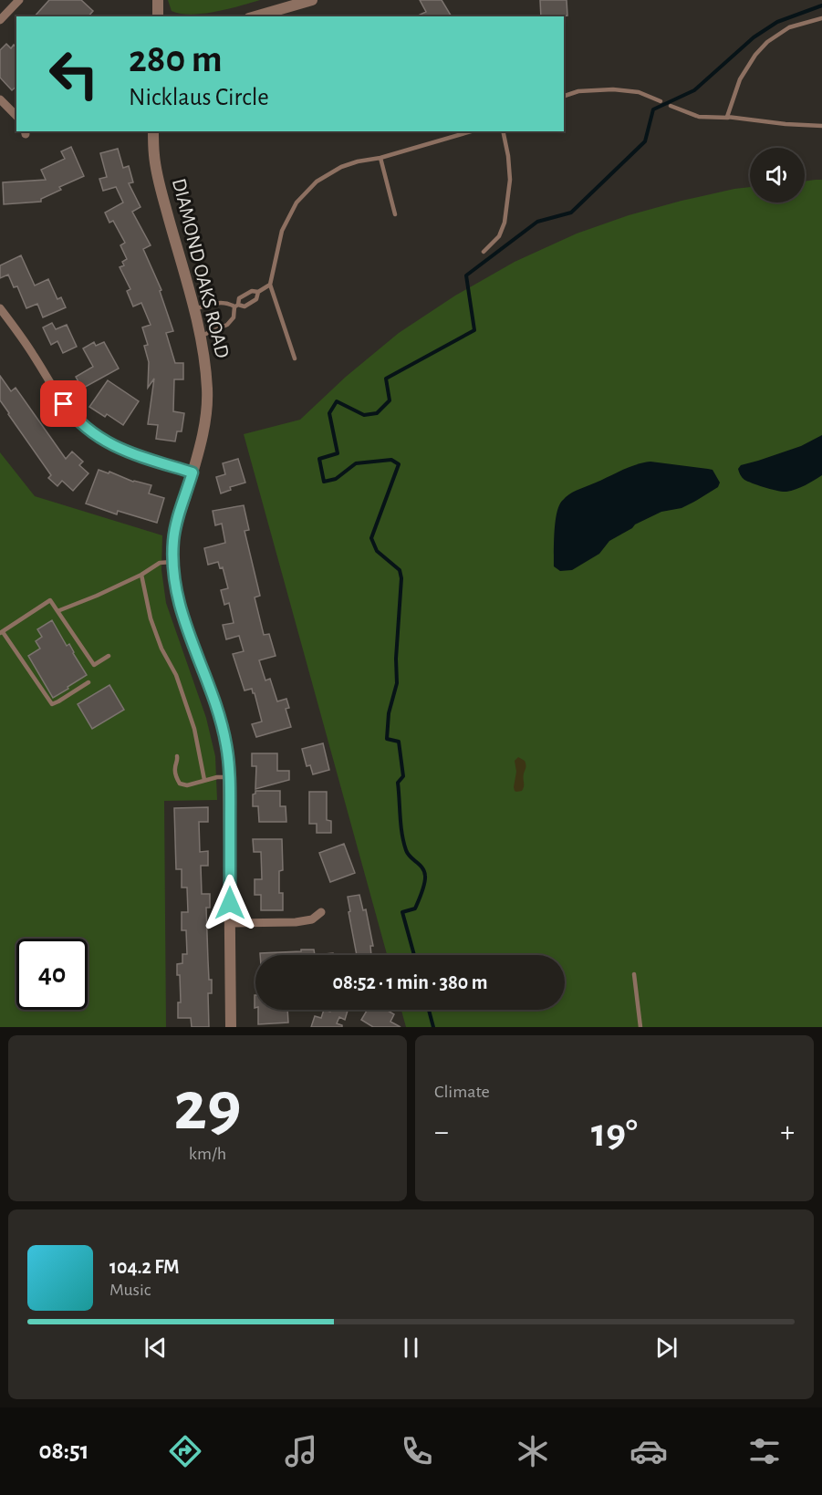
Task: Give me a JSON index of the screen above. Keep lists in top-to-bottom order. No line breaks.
{"streets":{"street":["DIAMOND OAKS ROAD"]},"page":{"turn":["280 m","Nicklaus Circle"],"limit":"40","trip":"08:52 · 1 min · 380 m","tile":[["29","km/h"],"Climate"],"heat":["−","19°","+"],"song":["104.2 FM","Music"],"tabs":"08:51"}}
